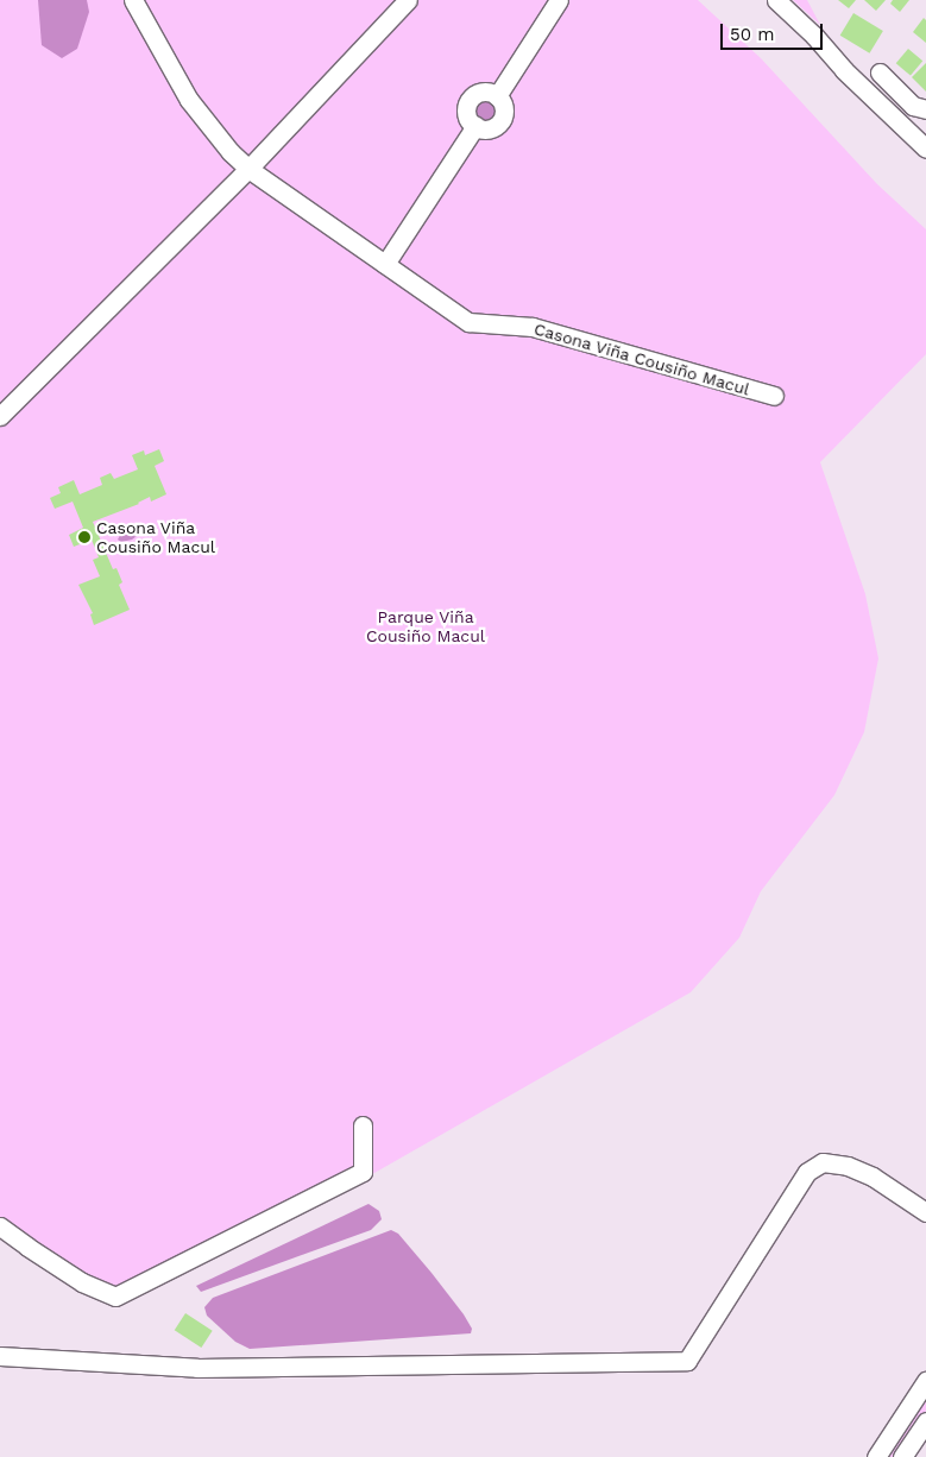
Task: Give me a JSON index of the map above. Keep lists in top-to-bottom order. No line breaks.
{"streets":{"street":["Casona Viña Cousiño Macul"]},"parks":["Parque Viña Cousiño Macul"],"places":["Casona Viña Cousiño Macul"],"scale_bar":"50 m"}
